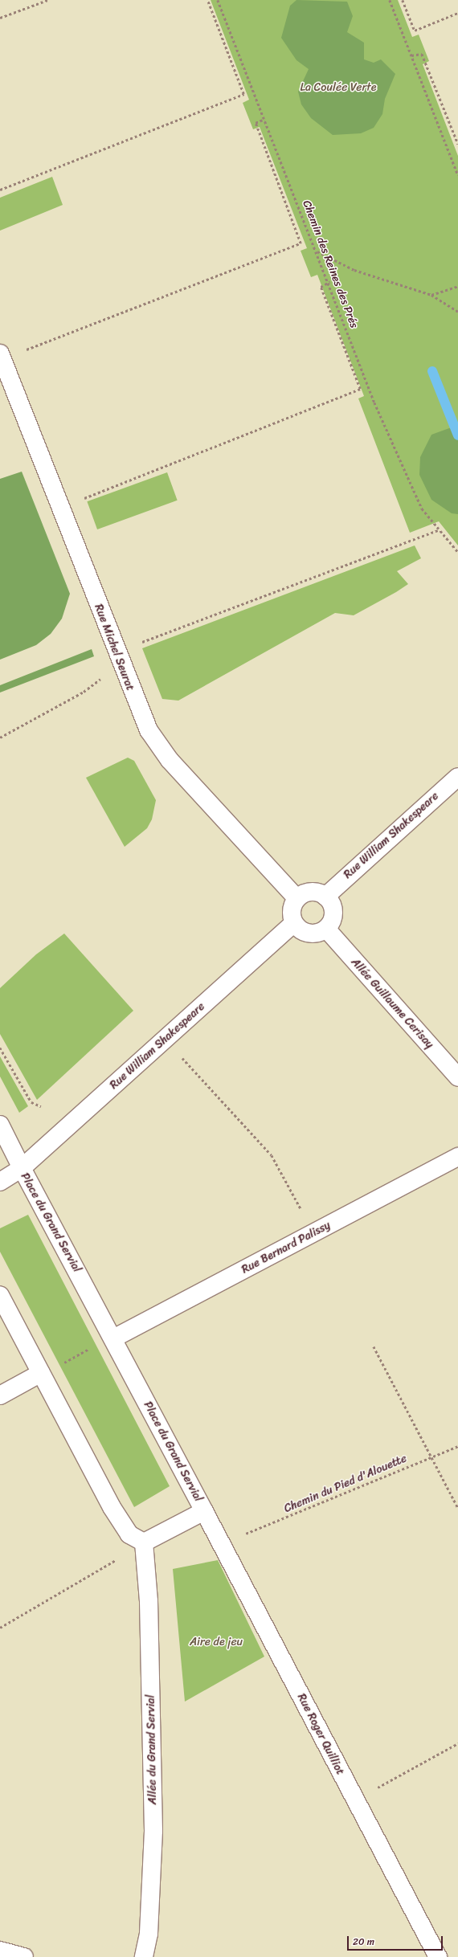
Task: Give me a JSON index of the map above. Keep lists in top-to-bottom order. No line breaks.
{"streets":{"street":["Rue Michel Seurat","Rue William Shakespeare","Allée Guillaume Cerisay","Place du Grand Servial","Rue Bernard Palissy","Rue Roger Quilliot","Allée du Grand Servial"],"path":["Chemin des Reines des Prés","Chemin du Pied d'Alouette"]},"crossings":[["Rue Michel Seurat","Rue William Shakespeare"],["Rue Michel Seurat","Allée Guillaume Cerisay"],["Rue William Shakespeare","Allée Guillaume Cerisay"],["Rue William Shakespeare","Place du Grand Servial"],["Place du Grand Servial","Rue Bernard Palissy"],["Place du Grand Servial","Rue Roger Quilliot"],["Place du Grand Servial","Allée du Grand Servial"]],"parks":["La Coulée Verte","Aire de jeu"],"scale_bar":"20 m"}
